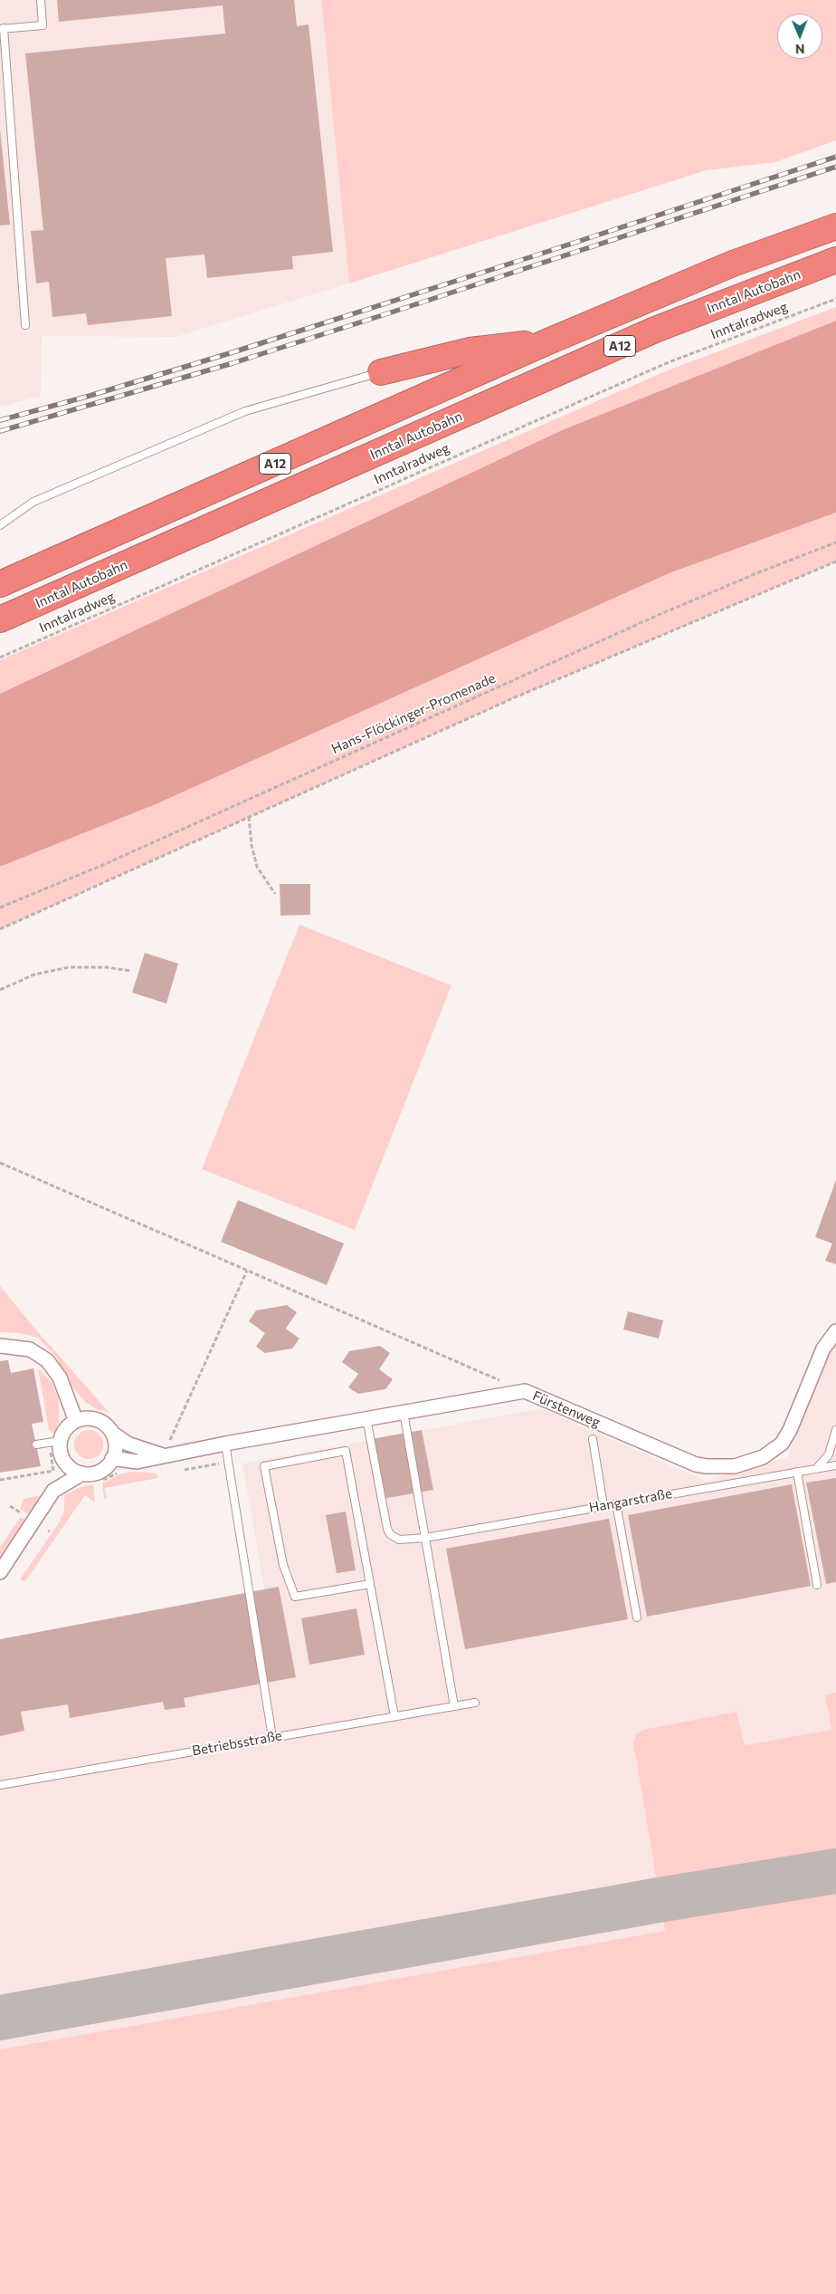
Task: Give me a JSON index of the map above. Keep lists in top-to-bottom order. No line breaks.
{"streets":{"highway":["Inntal Autobahn","A12"],"street":["Fürstenweg"],"lane":["Hangarstraße","Betriebsstraße"],"path":["Inntalradweg","Hans-Flöckinger-Promenade"]},"crossings":[["Fürstenweg","Hangarstraße"]],"north":"bottom"}
